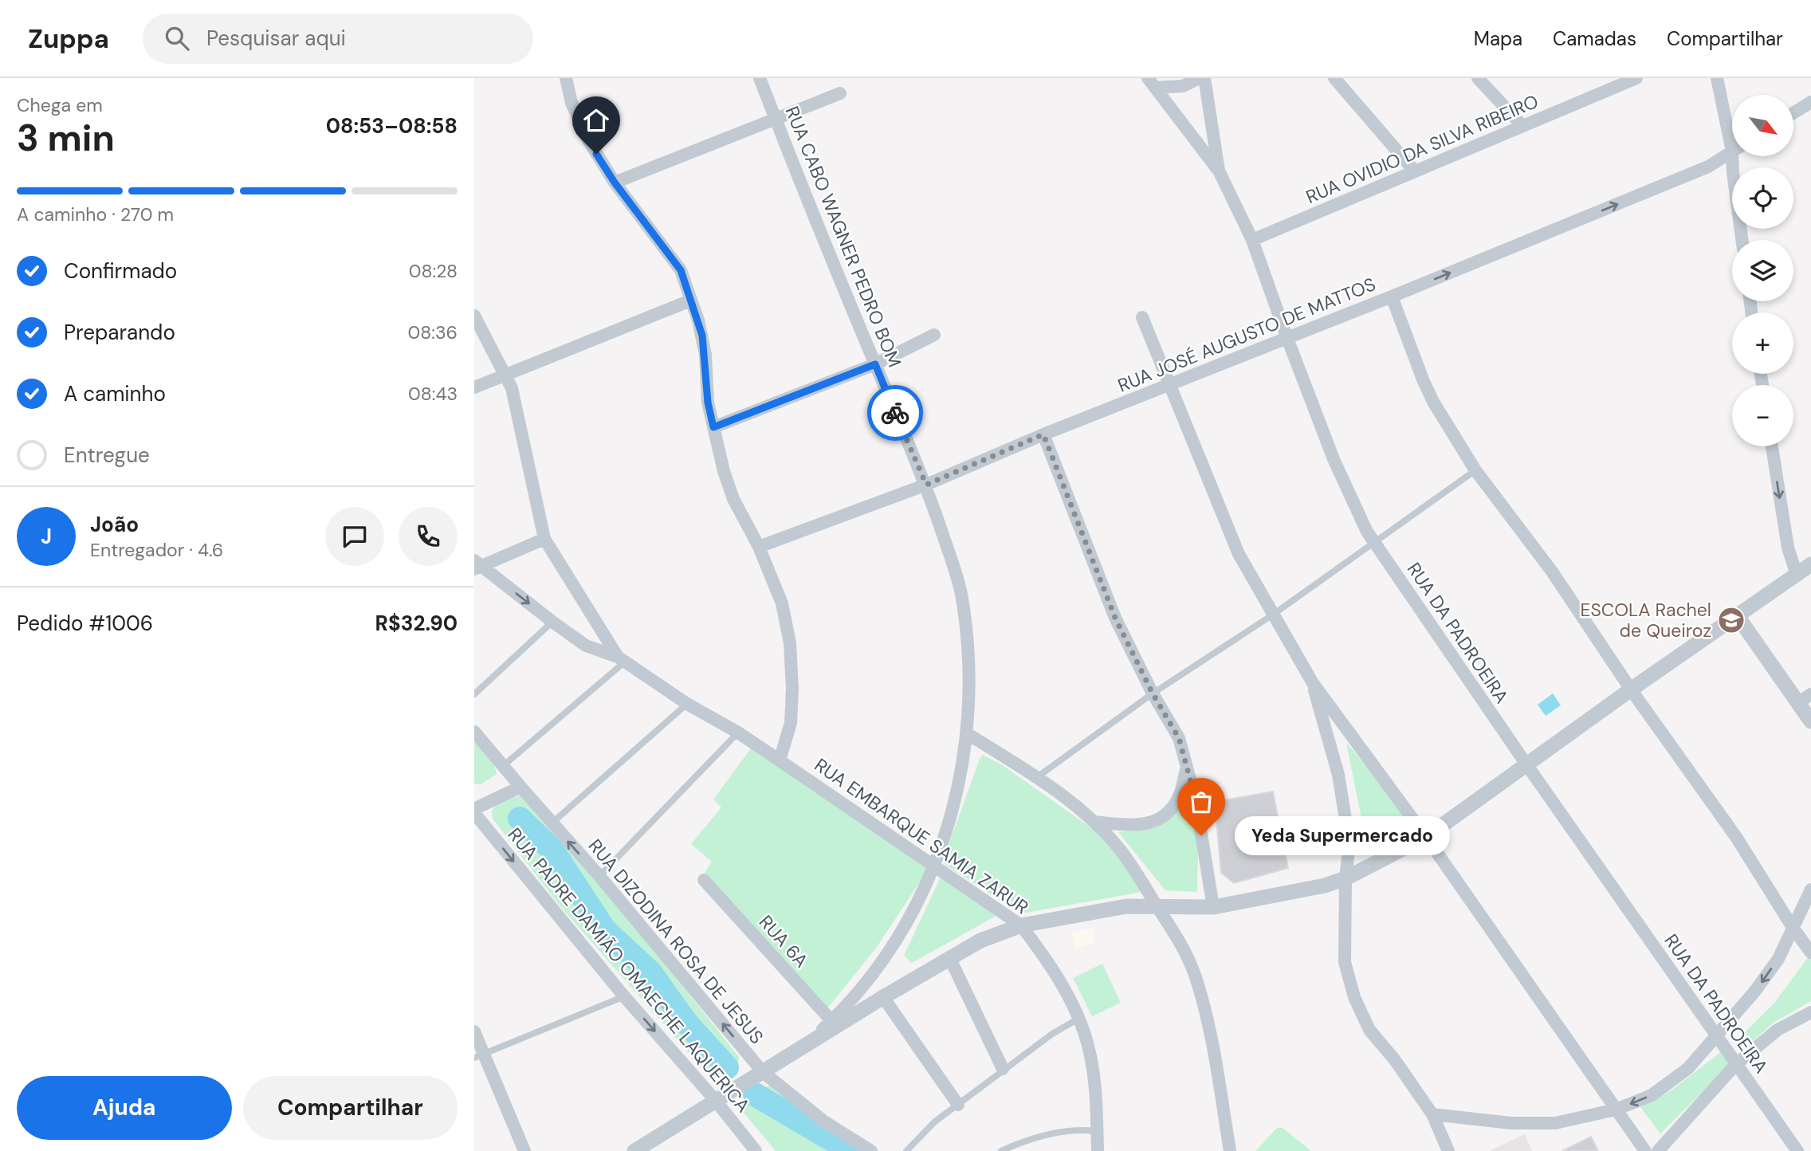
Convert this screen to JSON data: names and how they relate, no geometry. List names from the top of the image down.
{
  "streets": {
    "street": [
      "RUA OVIDIO DA SILVA RIBEIRO",
      "RUA CABO WAGNER PEDRO BOM",
      "RUA JOSÉ AUGUSTO DE MATTOS",
      "RUA DA PADROEIRA",
      "RUA EMBARQUE SAMIA ZARUR",
      "RUA DIZODINA ROSA DE JESUS",
      "RUA 6A",
      "RUA PADRE DAMIÃO OMAECHE LAQUERICA"
    ]
  },
  "crossings": [
    ["RUA OVIDIO DA SILVA RIBEIRO", "RUA DA PADROEIRA"],
    ["RUA CABO WAGNER PEDRO BOM", "RUA JOSÉ AUGUSTO DE MATTOS"],
    ["RUA CABO WAGNER PEDRO BOM", "RUA EMBARQUE SAMIA ZARUR"],
    ["RUA CABO WAGNER PEDRO BOM", "RUA 6A"],
    ["RUA JOSÉ AUGUSTO DE MATTOS", "RUA DA PADROEIRA"]
  ],
  "one_way": ["RUA JOSÉ AUGUSTO DE MATTOS", "RUA DIZODINA ROSA DE JESUS", "RUA PADRE DAMIÃO OMAECHE LAQUERICA"],
  "places": {
    "school or university": ["ESCOLA Rachel de Queiroz"],
    "other": ["Yeda Supermercado"]
  },
  "north": "bottom right",
  "page": {
    "header": "Zuppa",
    "search": "Pesquisar aqui",
    "nav": ["Mapa", "Camadas", "Compartilhar"],
    "heading": ["3 min", "Chega em", "08:53–08:58"],
    "panel": [
      "João",
      "Entregador · 4.6",
      "Pedido #1006",
      "R$32.90"
    ],
    "map_buttons": ["+", "−"],
    "bar": "A caminho · 270 m",
    "list": [
      ["Confirmado", "08:28"],
      ["Preparando", "08:36"],
      ["A caminho", "08:43"],
      "Entregue"
    ],
    "round": "J",
    "bubble": "Yeda Supermercado",
    "buttons": ["Ajuda", "Compartilhar"]
  }
}
